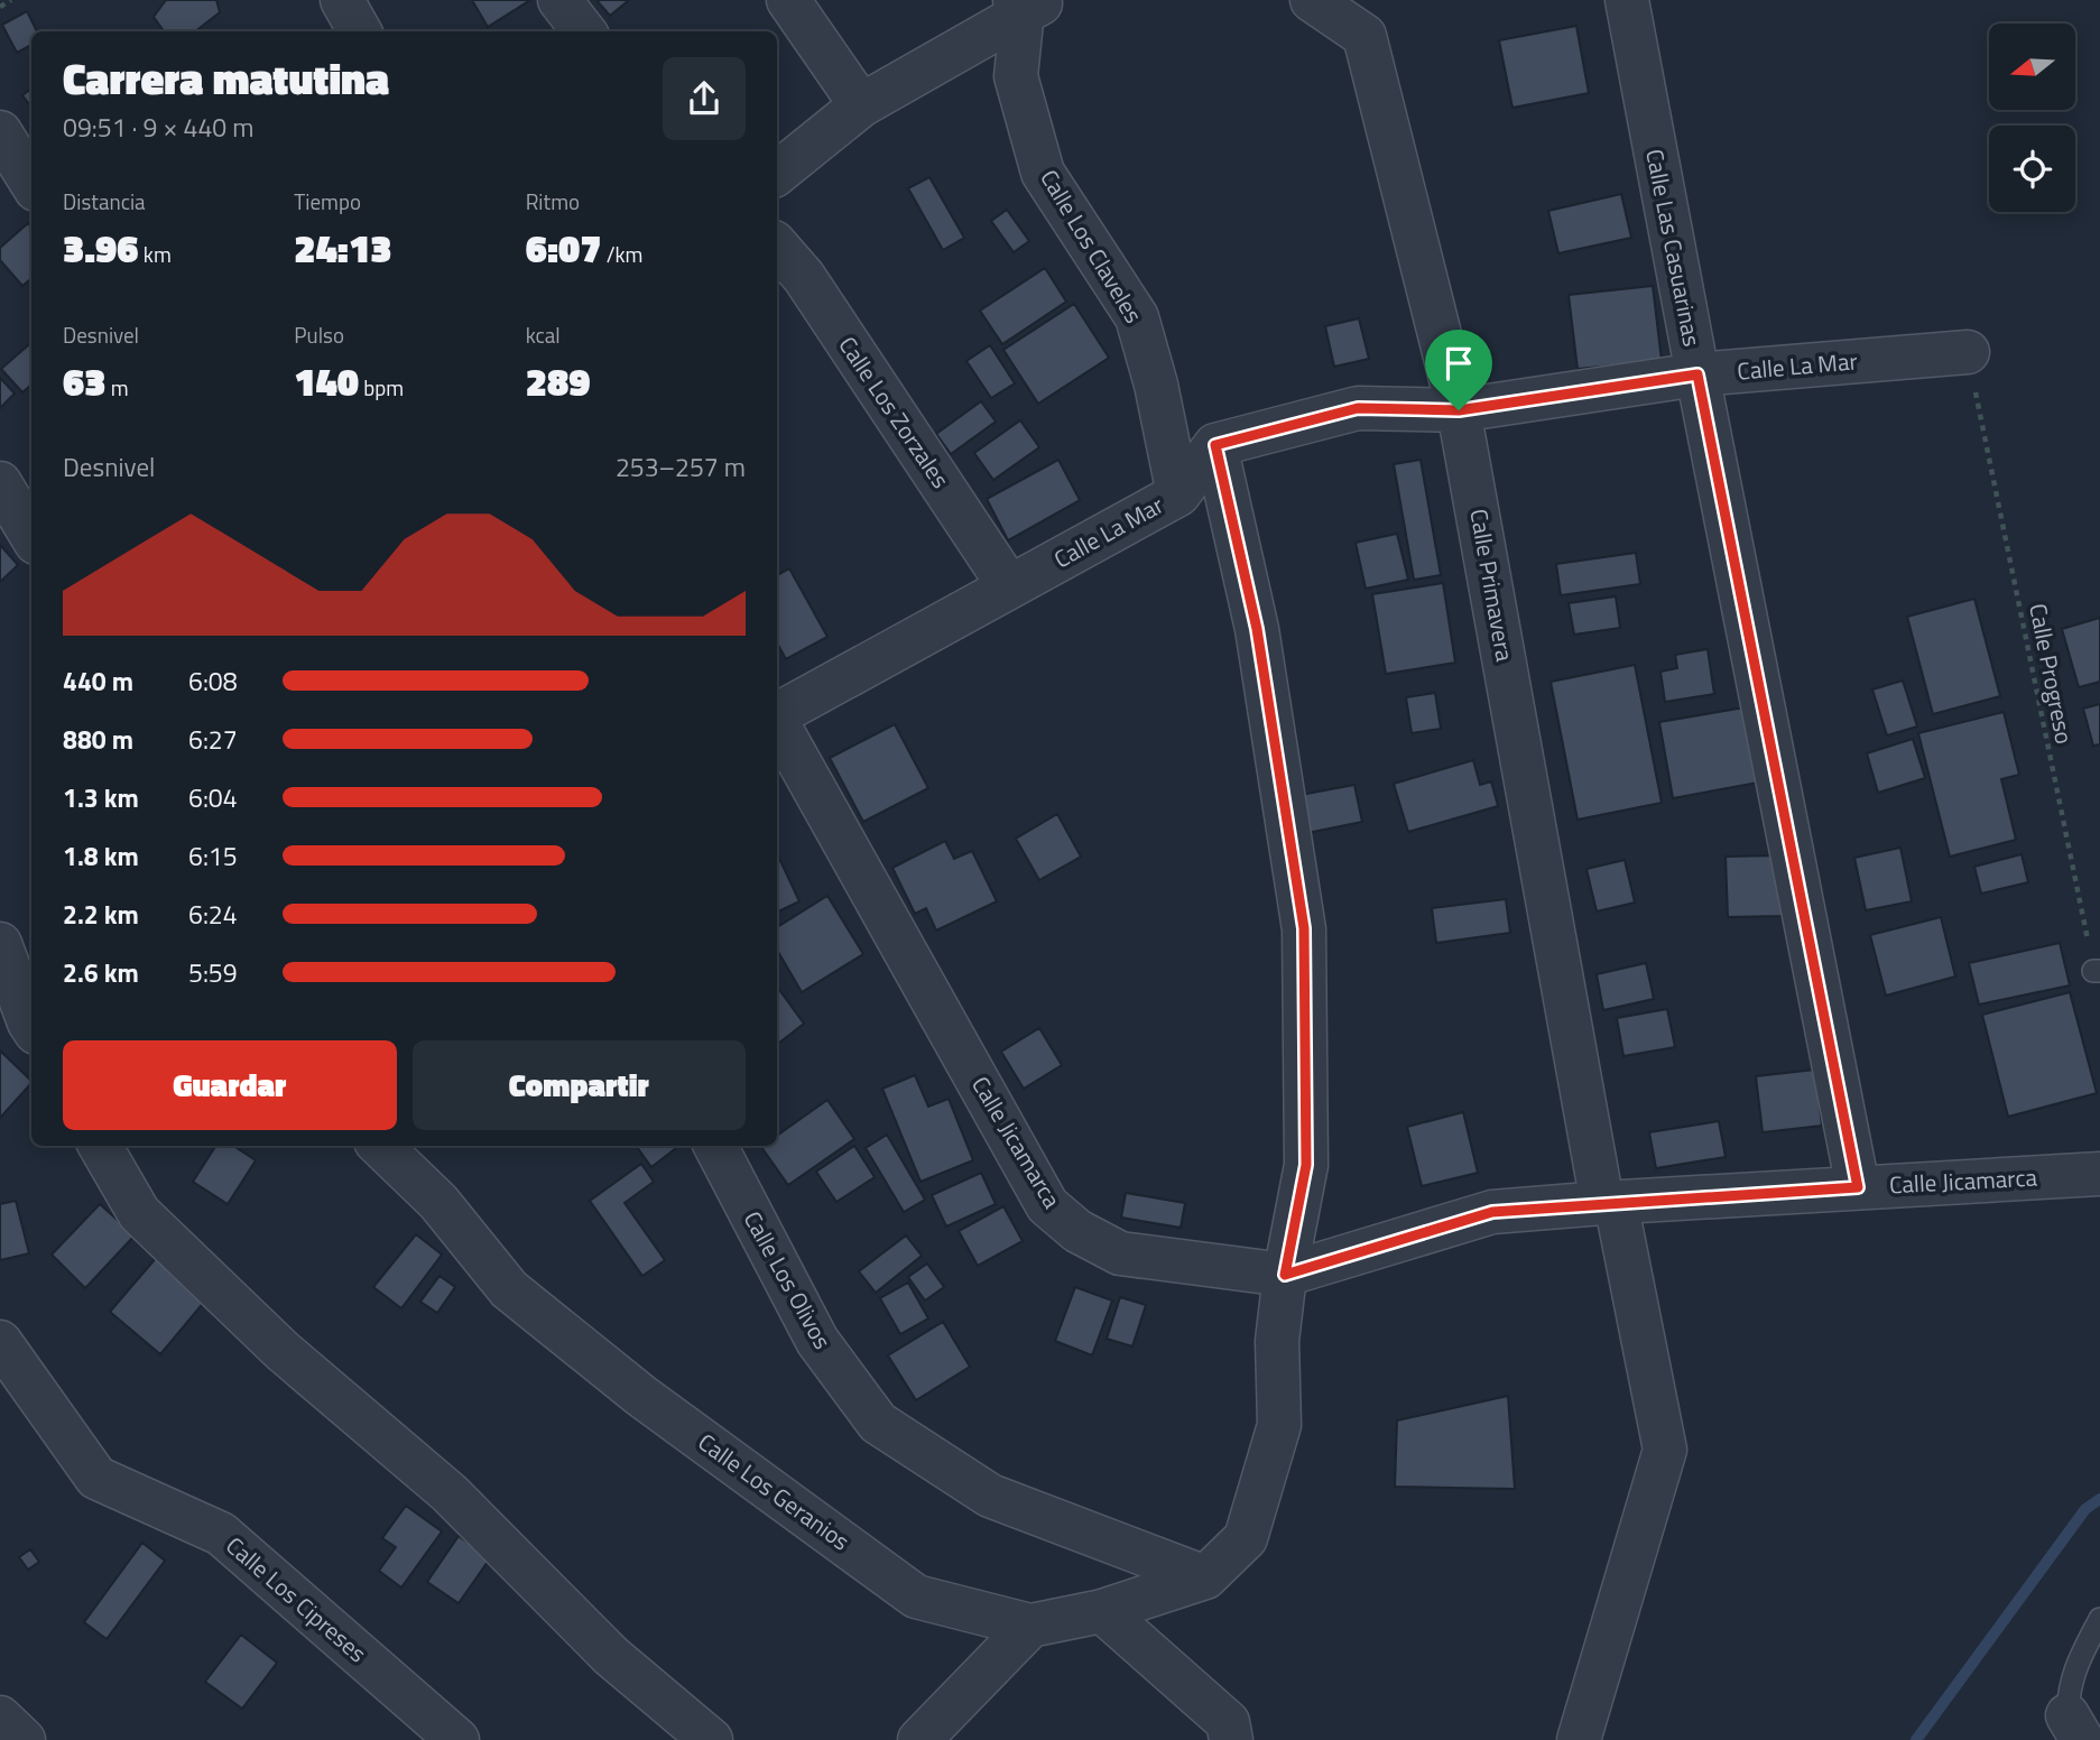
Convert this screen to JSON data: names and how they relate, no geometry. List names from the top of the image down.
{
  "streets": {
    "street": [
      "Calle Los Claveles",
      "Calle Las Casuarinas",
      "Calle La Mar",
      "Calle Los Zorzales",
      "Calle Primavera",
      "Calle Jicamarca",
      "Calle Los Olivos",
      "Calle Los Geranios",
      "Calle Los Cipreses"
    ],
    "path": ["Calle Progreso"]
  },
  "crossings": [
    ["Calle Los Claveles", "Calle La Mar"],
    ["Calle Las Casuarinas", "Calle La Mar"],
    ["Calle Las Casuarinas", "Calle Jicamarca"],
    ["Calle La Mar", "Calle Los Zorzales"],
    ["Calle La Mar", "Calle Primavera"],
    ["Calle La Mar", "Calle Progreso"],
    ["Calle Primavera", "Calle Jicamarca"],
    ["Calle Jicamarca", "Calle Los Geranios"],
    ["Calle Los Olivos", "Calle Los Geranios"]
  ],
  "north": "left",
  "page": {
    "heading": ["Carrera matutina", "09:51 · 9 × 440 m"],
    "stats": [
      ["Distancia", "3.96 km"],
      ["Tiempo", "24:13"],
      ["Ritmo", "6:07 /km"],
      ["Desnivel", "63 m"],
      ["Pulso", "140 bpm"],
      ["kcal", "289"]
    ],
    "chart": ["Desnivel", "253–257 m"],
    "list": [
      {
        "name": "440 m",
        "note": "6:08"
      },
      {
        "name": "880 m",
        "note": "6:27"
      },
      {
        "name": "1.3 km",
        "note": "6:04"
      },
      {
        "name": "1.8 km",
        "note": "6:15"
      },
      {
        "name": "2.2 km",
        "note": "6:24"
      },
      {
        "name": "2.6 km",
        "note": "5:59"
      }
    ],
    "buttons": ["Guardar", "Compartir"]
  }
}
